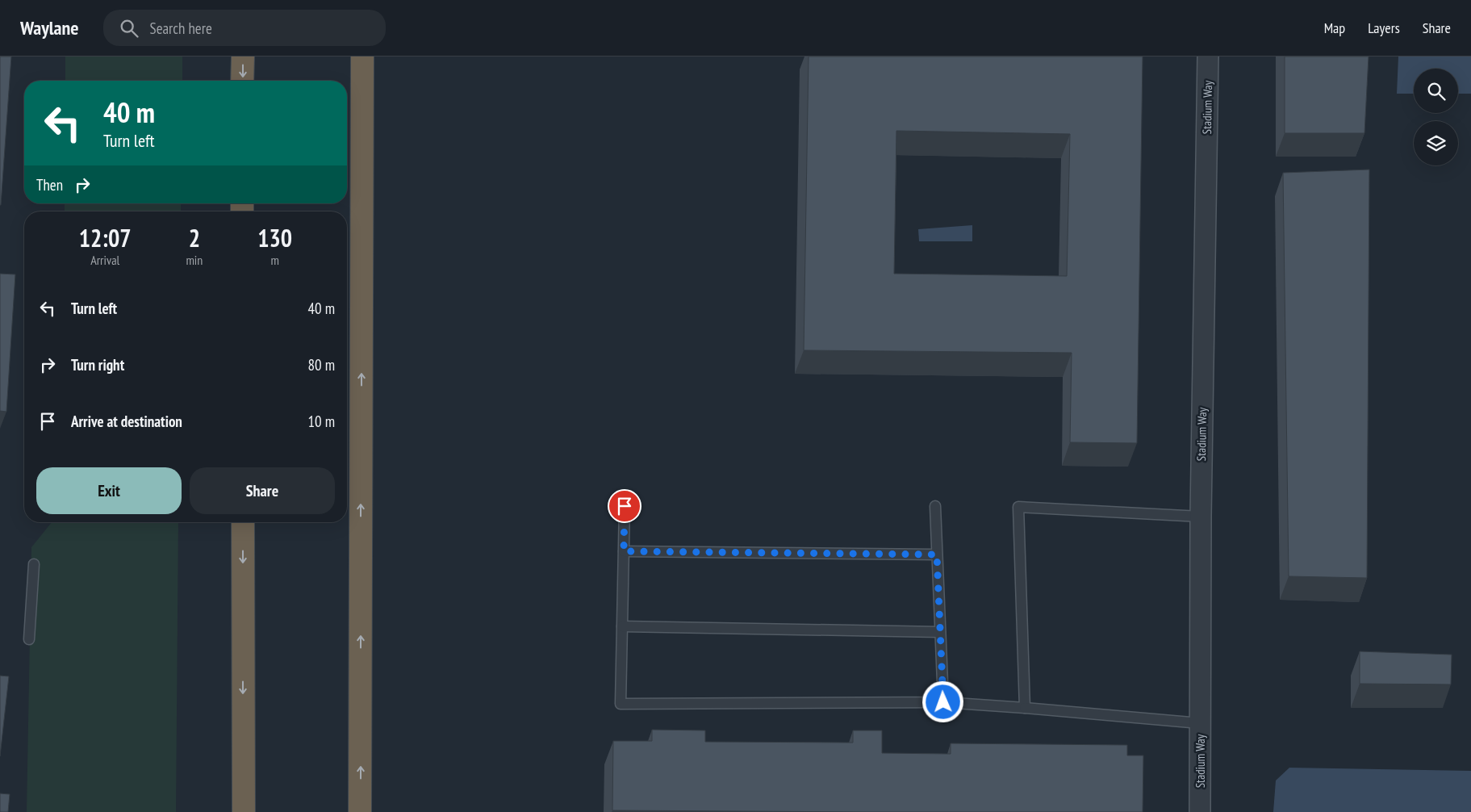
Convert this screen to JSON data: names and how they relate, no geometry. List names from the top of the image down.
{
  "streets": {
    "street": ["Stadium Way"]
  },
  "page": {
    "header": "Waylane",
    "search": "Search here",
    "nav": ["Map", "Layers", "Share"],
    "turn": ["40 m", "Turn left"],
    "then": "Then",
    "eta": [
      "12:07",
      "Arrival",
      "2",
      "min",
      "130",
      "m"
    ],
    "list": [
      {
        "name": "Turn left",
        "value": "40 m"
      },
      {
        "name": "Turn right",
        "value": "80 m"
      },
      {
        "name": "Arrive at destination",
        "value": "10 m"
      }
    ],
    "buttons": ["Exit", "Share"]
  }
}
